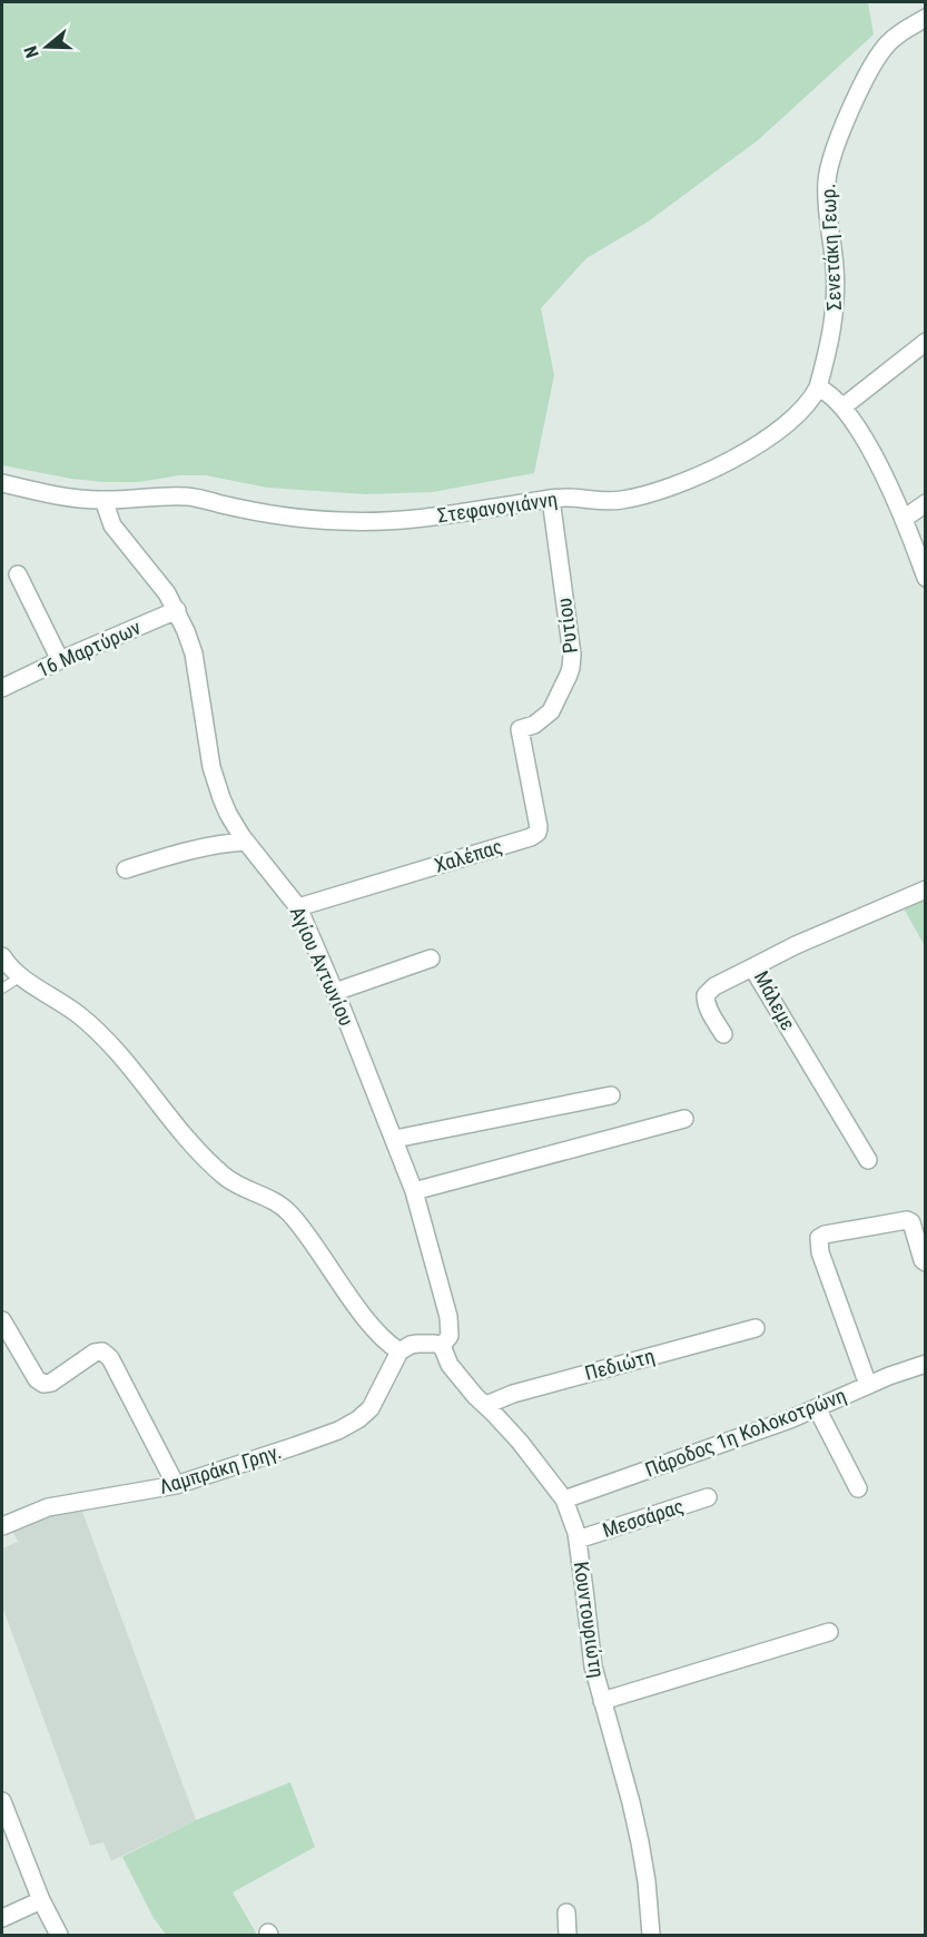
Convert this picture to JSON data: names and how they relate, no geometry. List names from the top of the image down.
{
  "streets": {
    "street": [
      "Σενετάκη Γεωρ.",
      "Στεφανογιάννη",
      "Ρυτίου",
      "16 Μαρτύρων",
      "Χαλέπας",
      "Αγίου Αντωνίου",
      "Μάλεμε",
      "Πεδιώτη",
      "Πάροδος 1η Κολοκοτρώνη",
      "Λαμπράκη Γρηγ.",
      "Μεσσάρας",
      "Κουντουριώτη"
    ]
  },
  "crossings": [
    ["Σενετάκη Γεωρ.", "Στεφανογιάννη"],
    ["Στεφανογιάννη", "Ρυτίου"],
    ["Στεφανογιάννη", "Αγίου Αντωνίου"],
    ["Ρυτίου", "Χαλέπας"],
    ["16 Μαρτύρων", "Αγίου Αντωνίου"],
    ["Χαλέπας", "Αγίου Αντωνίου"],
    ["Αγίου Αντωνίου", "Κουντουριώτη"],
    ["Πεδιώτη", "Κουντουριώτη"],
    ["Πάροδος 1η Κολοκοτρώνη", "Κουντουριώτη"],
    ["Μεσσάρας", "Κουντουριώτη"]
  ],
  "north": "left"
}
